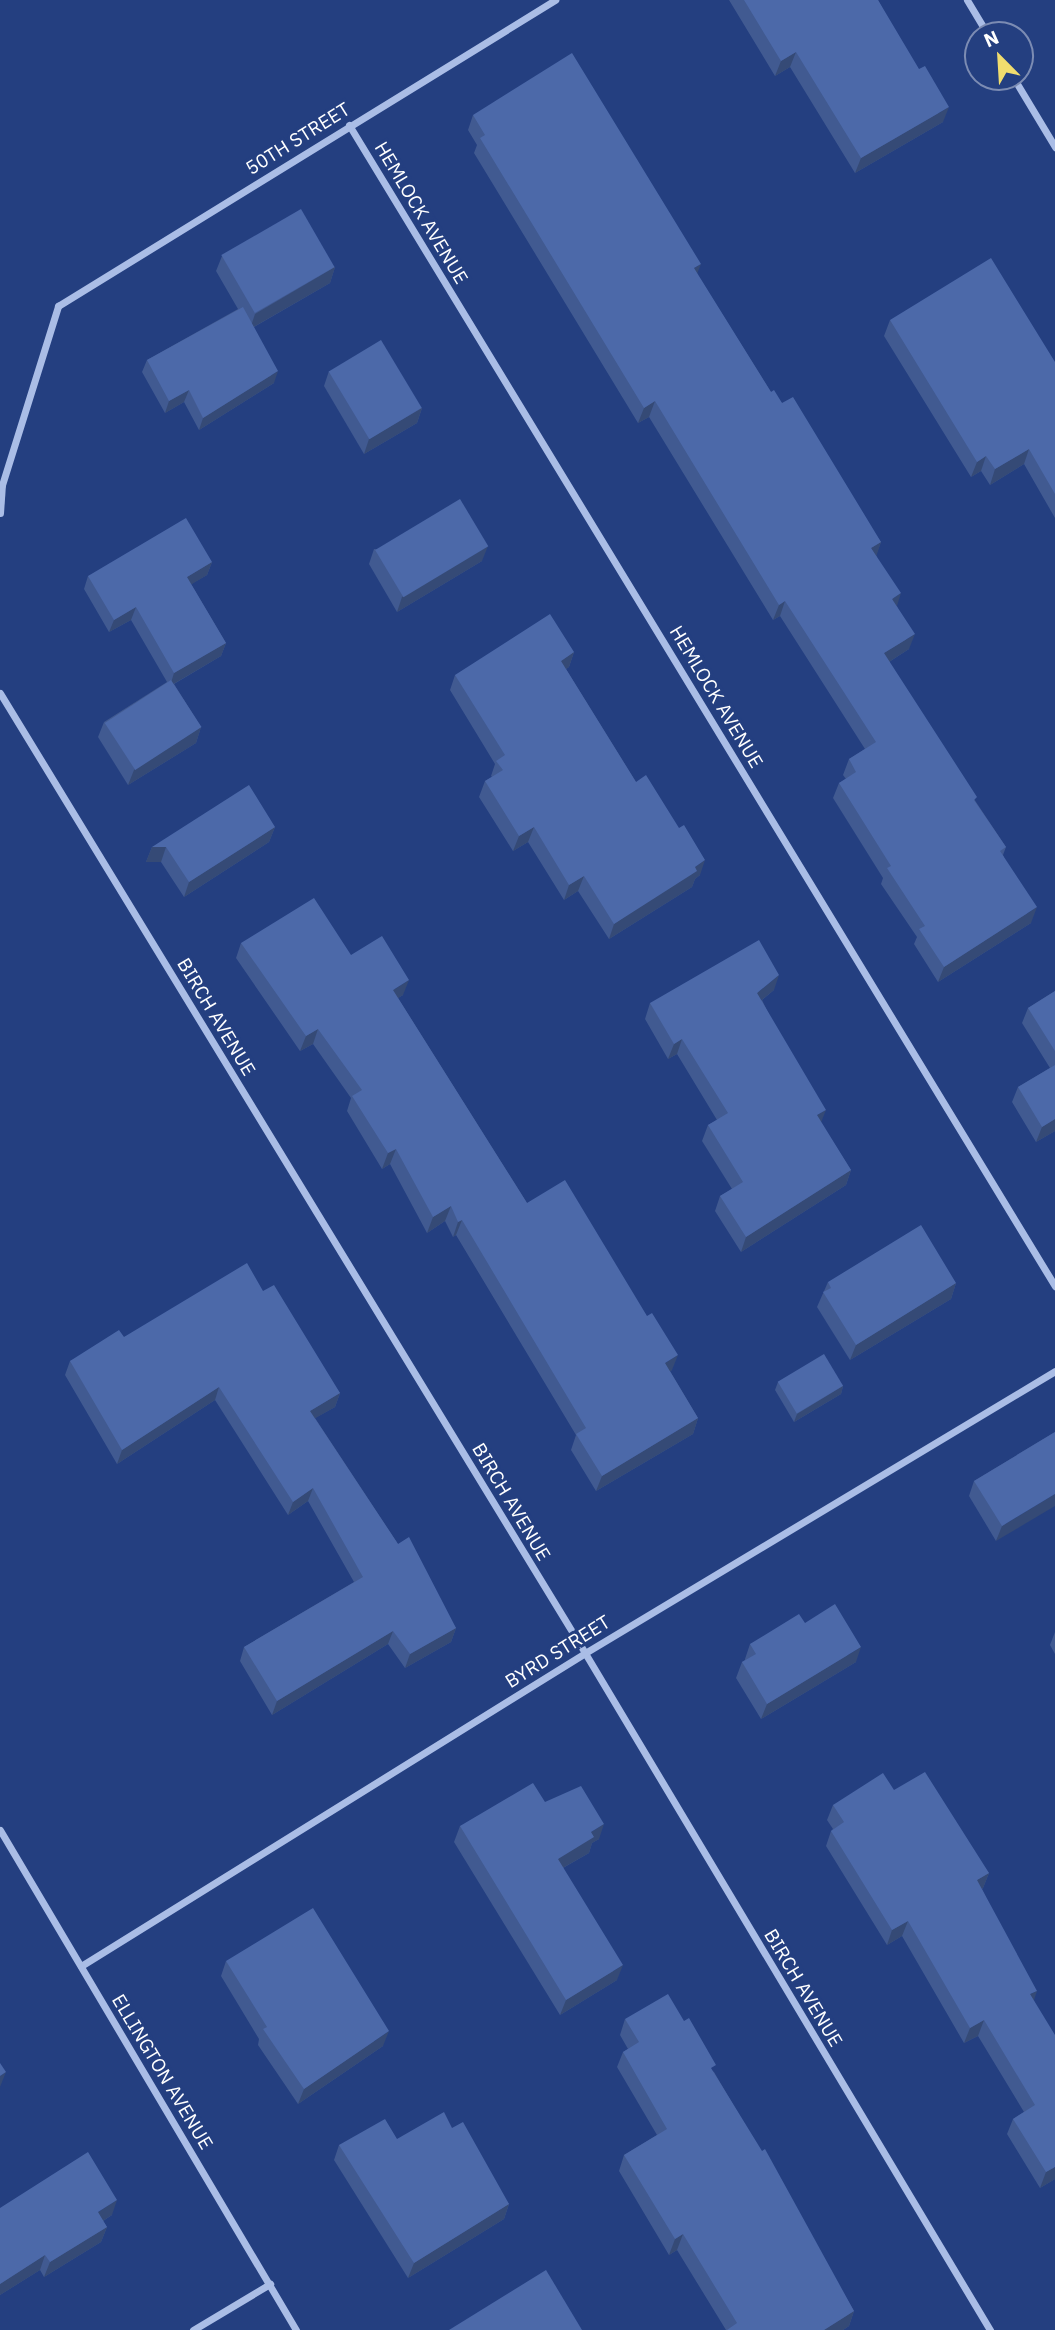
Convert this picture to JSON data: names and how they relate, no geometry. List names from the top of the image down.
{
  "streets": {
    "street": [
      "50TH STREET",
      "HEMLOCK AVENUE",
      "BIRCH AVENUE",
      "BYRD STREET",
      "ELLINGTON AVENUE"
    ]
  },
  "crossings": [
    ["50TH STREET", "HEMLOCK AVENUE"],
    ["BIRCH AVENUE", "BYRD STREET"],
    ["BYRD STREET", "ELLINGTON AVENUE"]
  ],
  "north": "top left"
}
